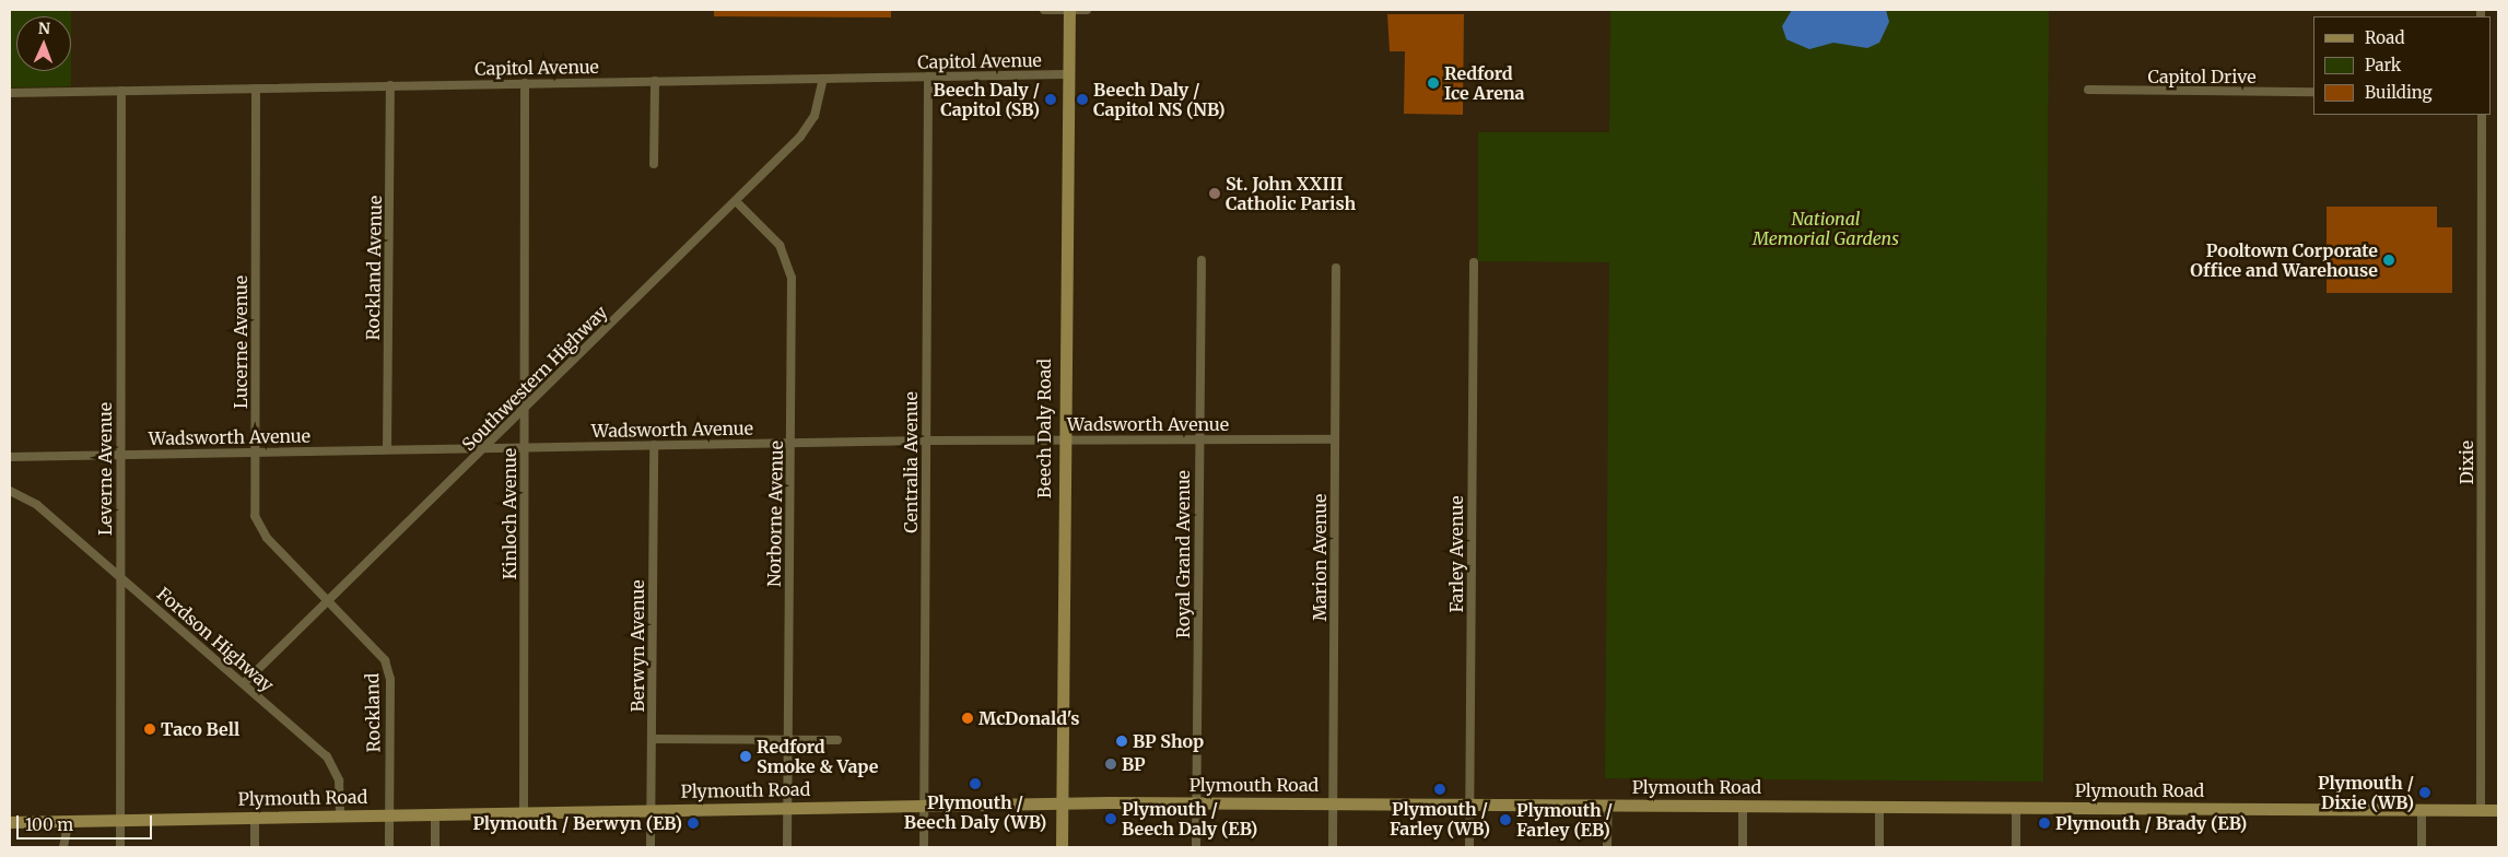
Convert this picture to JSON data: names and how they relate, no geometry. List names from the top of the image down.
{
  "streets": {
    "main road": ["Beech Daly Road", "Plymouth Road"],
    "street": [
      "Capitol Avenue",
      "Capitol Drive",
      "Rockland Avenue",
      "Lucerne Avenue",
      "Southwestern Highway",
      "Wadsworth Avenue",
      "Centralia Avenue",
      "Dixie",
      "Leverne Avenue",
      "Kinloch Avenue",
      "Norborne Avenue",
      "Royal Grand Avenue",
      "Farley Avenue",
      "Marion Avenue",
      "Fordson Highway",
      "Berwyn Avenue",
      "Rockland"
    ]
  },
  "crossings": [
    ["Capitol Avenue", "Rockland Avenue"],
    ["Capitol Avenue", "Lucerne Avenue"],
    ["Capitol Avenue", "Southwestern Highway"],
    ["Capitol Avenue", "Beech Daly Road"],
    ["Capitol Avenue", "Centralia Avenue"],
    ["Capitol Avenue", "Leverne Avenue"],
    ["Capitol Avenue", "Kinloch Avenue"],
    ["Rockland Avenue", "Wadsworth Avenue"],
    ["Lucerne Avenue", "Southwestern Highway"],
    ["Lucerne Avenue", "Wadsworth Avenue"],
    ["Lucerne Avenue", "Rockland"],
    ["Southwestern Highway", "Wadsworth Avenue"],
    ["Southwestern Highway", "Kinloch Avenue"],
    ["Southwestern Highway", "Norborne Avenue"],
    ["Southwestern Highway", "Fordson Highway"],
    ["Southwestern Highway", "Rockland"],
    ["Wadsworth Avenue", "Beech Daly Road"],
    ["Wadsworth Avenue", "Centralia Avenue"],
    ["Wadsworth Avenue", "Leverne Avenue"],
    ["Wadsworth Avenue", "Kinloch Avenue"],
    ["Wadsworth Avenue", "Norborne Avenue"],
    ["Wadsworth Avenue", "Royal Grand Avenue"],
    ["Wadsworth Avenue", "Marion Avenue"],
    ["Wadsworth Avenue", "Berwyn Avenue"],
    ["Beech Daly Road", "Plymouth Road"],
    ["Centralia Avenue", "Plymouth Road"],
    ["Dixie", "Plymouth Road"],
    ["Leverne Avenue", "Fordson Highway"],
    ["Leverne Avenue", "Plymouth Road"],
    ["Kinloch Avenue", "Plymouth Road"],
    ["Norborne Avenue", "Plymouth Road"],
    ["Royal Grand Avenue", "Plymouth Road"],
    ["Farley Avenue", "Plymouth Road"],
    ["Marion Avenue", "Plymouth Road"],
    ["Fordson Highway", "Plymouth Road"],
    ["Berwyn Avenue", "Plymouth Road"],
    ["Rockland", "Plymouth Road"]
  ],
  "parks": ["National Memorial Gardens"],
  "places": [
    "Redford Ice Arena",
    "Beech Daly / Capitol (SB)",
    "Beech Daly / Capitol NS (NB)",
    "St. John XXIII Catholic Parish",
    "Pooltown Corporate Office and Warehouse",
    "McDonald's",
    "Taco Bell",
    "BP Shop",
    "Redford Smoke & Vape",
    "BP",
    "Plymouth / Beech Daly (WB)",
    "Plymouth / Farley (WB)",
    "Plymouth / Dixie (WB)",
    "Plymouth / Beech Daly (EB)",
    "Plymouth / Farley (EB)",
    "Plymouth / Berwyn (EB)",
    "Plymouth / Brady (EB)"
  ],
  "legend": ["Road", "Park", "Building"],
  "scale_bar": "100 m",
  "north": "top"
}
